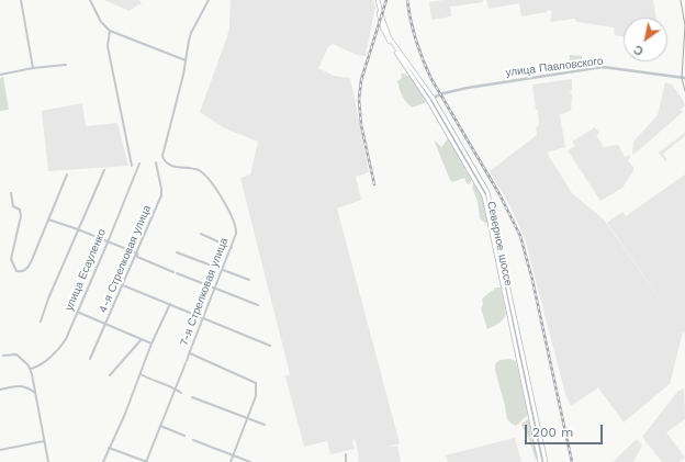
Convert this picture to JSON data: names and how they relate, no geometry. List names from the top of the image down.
{
  "streets": {
    "main road": ["Северное шоссе"],
    "street": [
      "улица Павловского",
      "4-я Стрелковая улица",
      "улица Есауленко",
      "7-я Стрелковая улица"
    ]
  },
  "crossings": [
    ["улица Павловского", "Северное шоссе"]
  ],
  "scale_bar": "200 m",
  "north": "bottom left"
}
